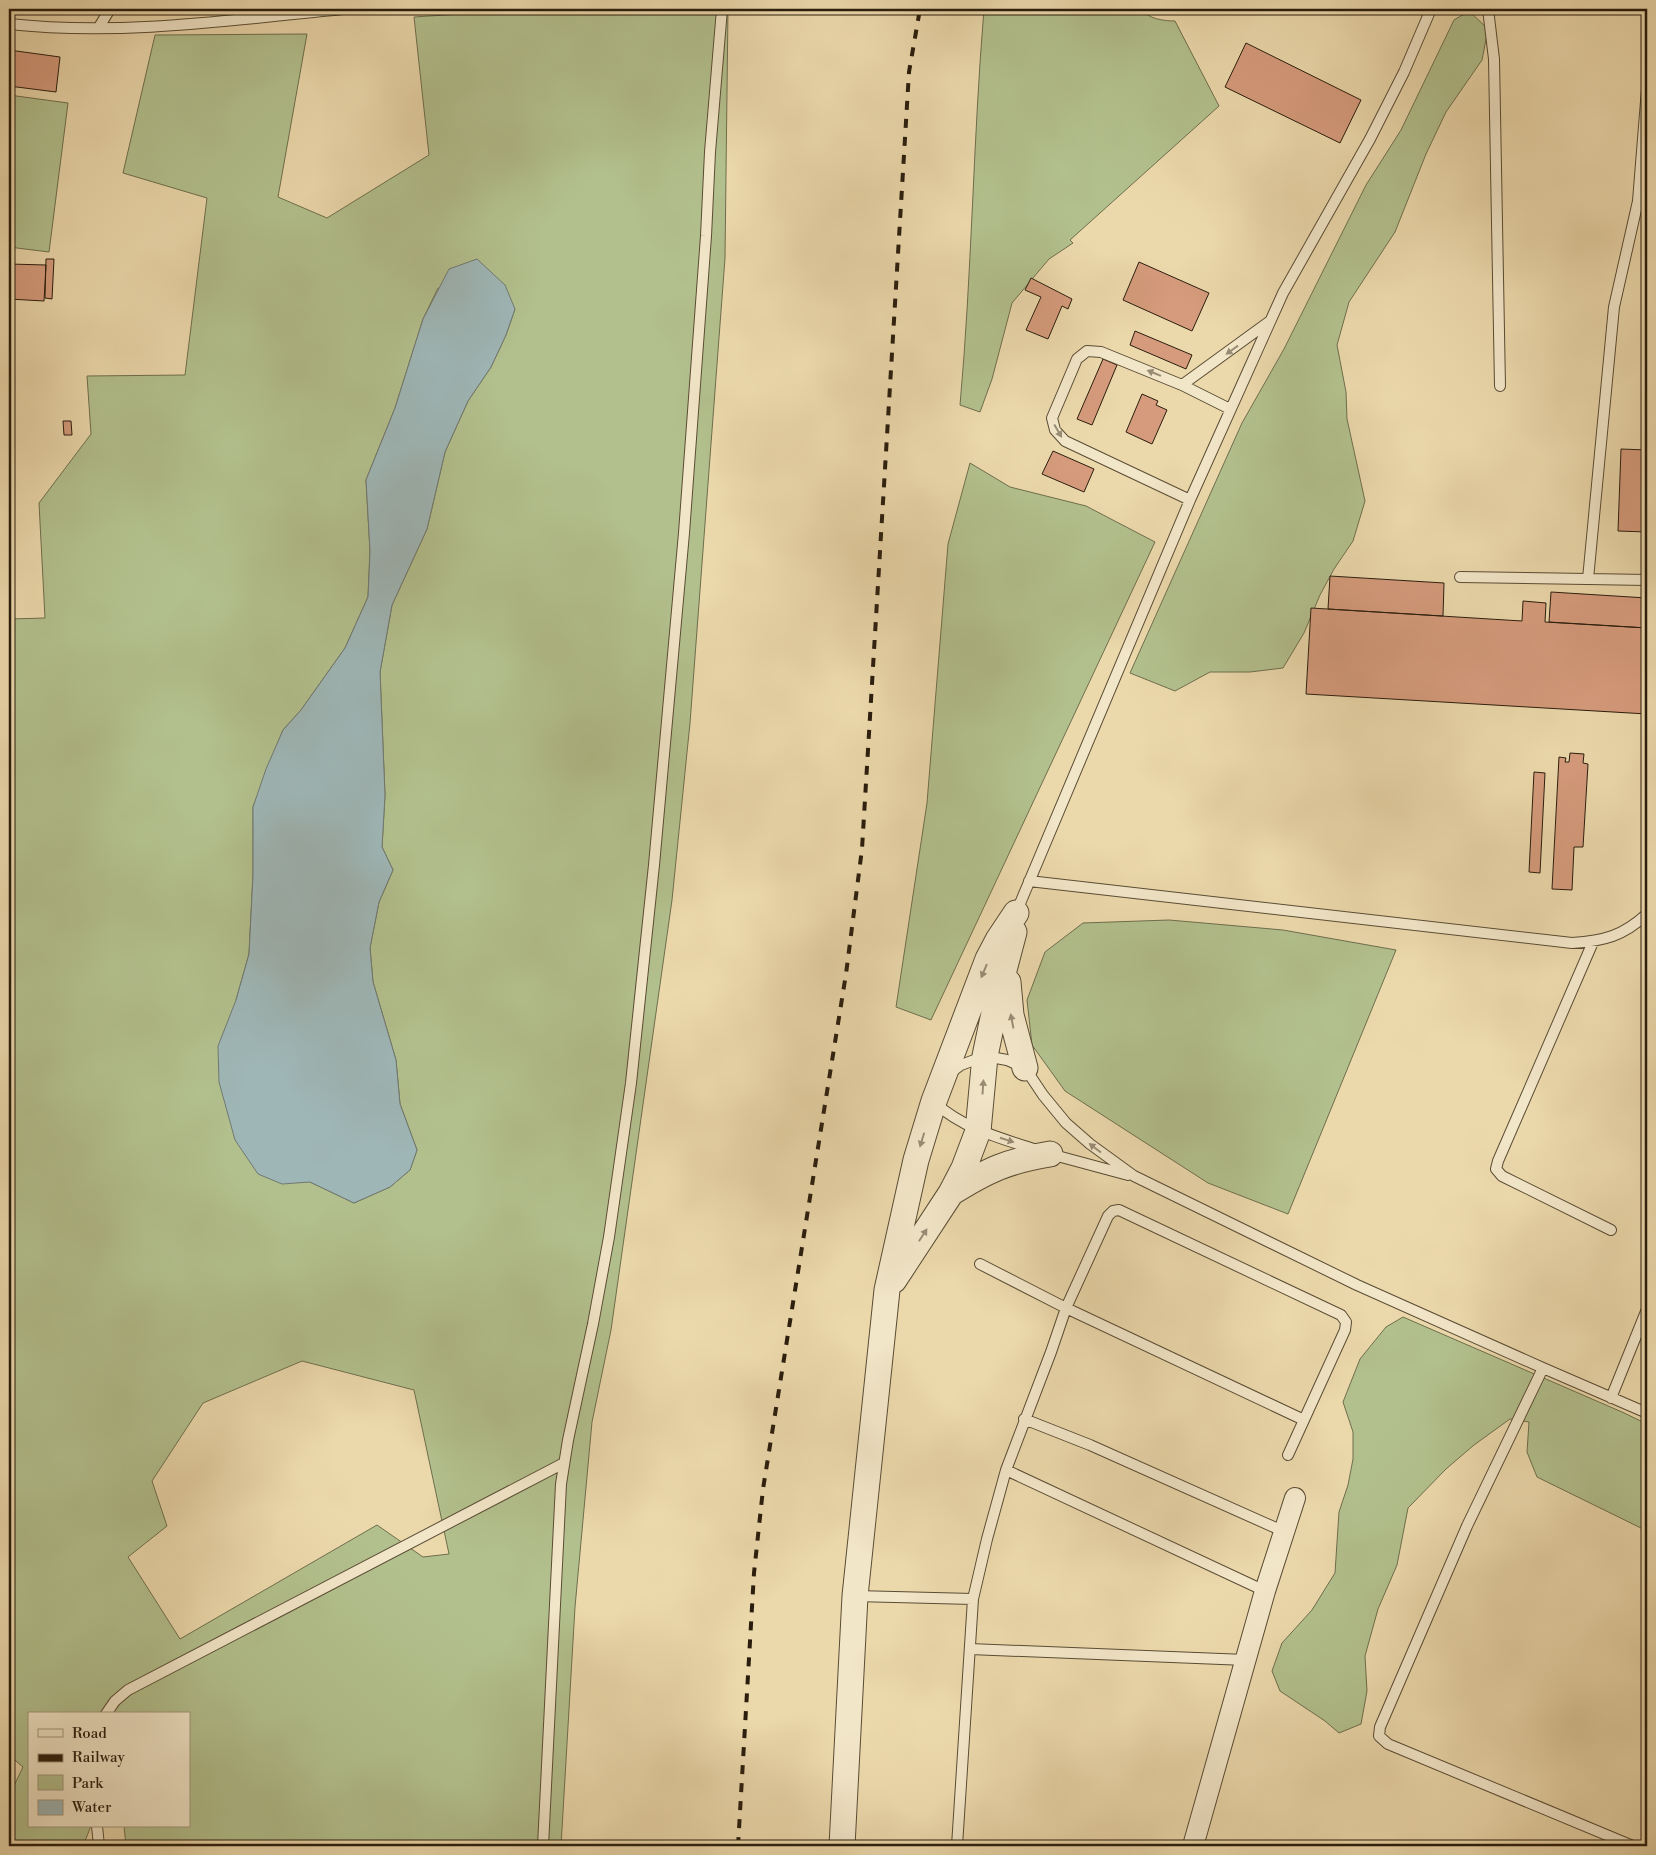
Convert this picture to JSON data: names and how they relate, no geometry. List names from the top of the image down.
{
  "legend": [
    "Road",
    "Railway",
    "Park",
    "Water"
  ]
}
